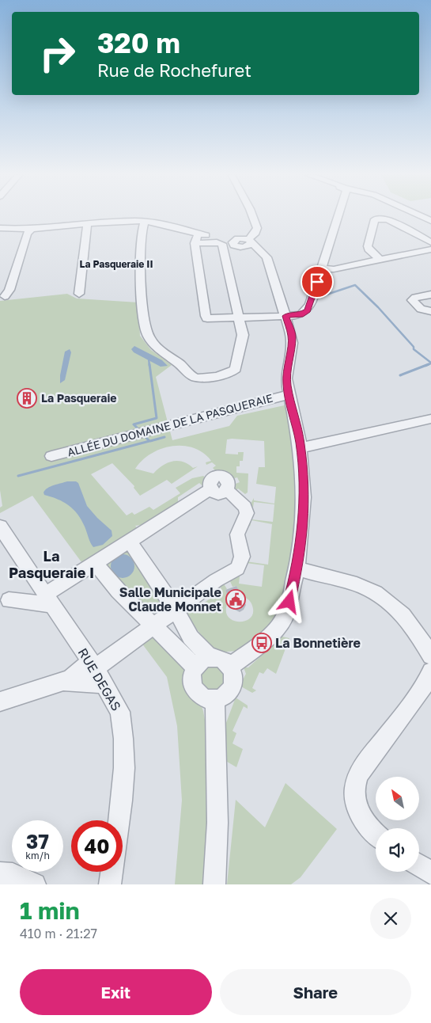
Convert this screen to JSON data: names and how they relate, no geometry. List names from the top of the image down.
{
  "streets": {
    "street": ["ALLÉE DU DOMAINE DE LA PASQUERAIE", "RUE DEGAS"]
  },
  "districts": ["La Pasqueraie II", "La Pasqueraie I"],
  "places": {
    "building": ["La Pasqueraie"],
    "public building": ["Salle Municipale Claude Monnet"],
    "bus stop": ["La Bonnetière"]
  },
  "north": "top left",
  "page": {
    "turn": ["320 m", "Rue de Rochefuret"],
    "speed": "37 km/h",
    "limit": "40",
    "heading": ["1 min", "410 m · 21:27"],
    "buttons": ["Exit", "Share"]
  }
}
